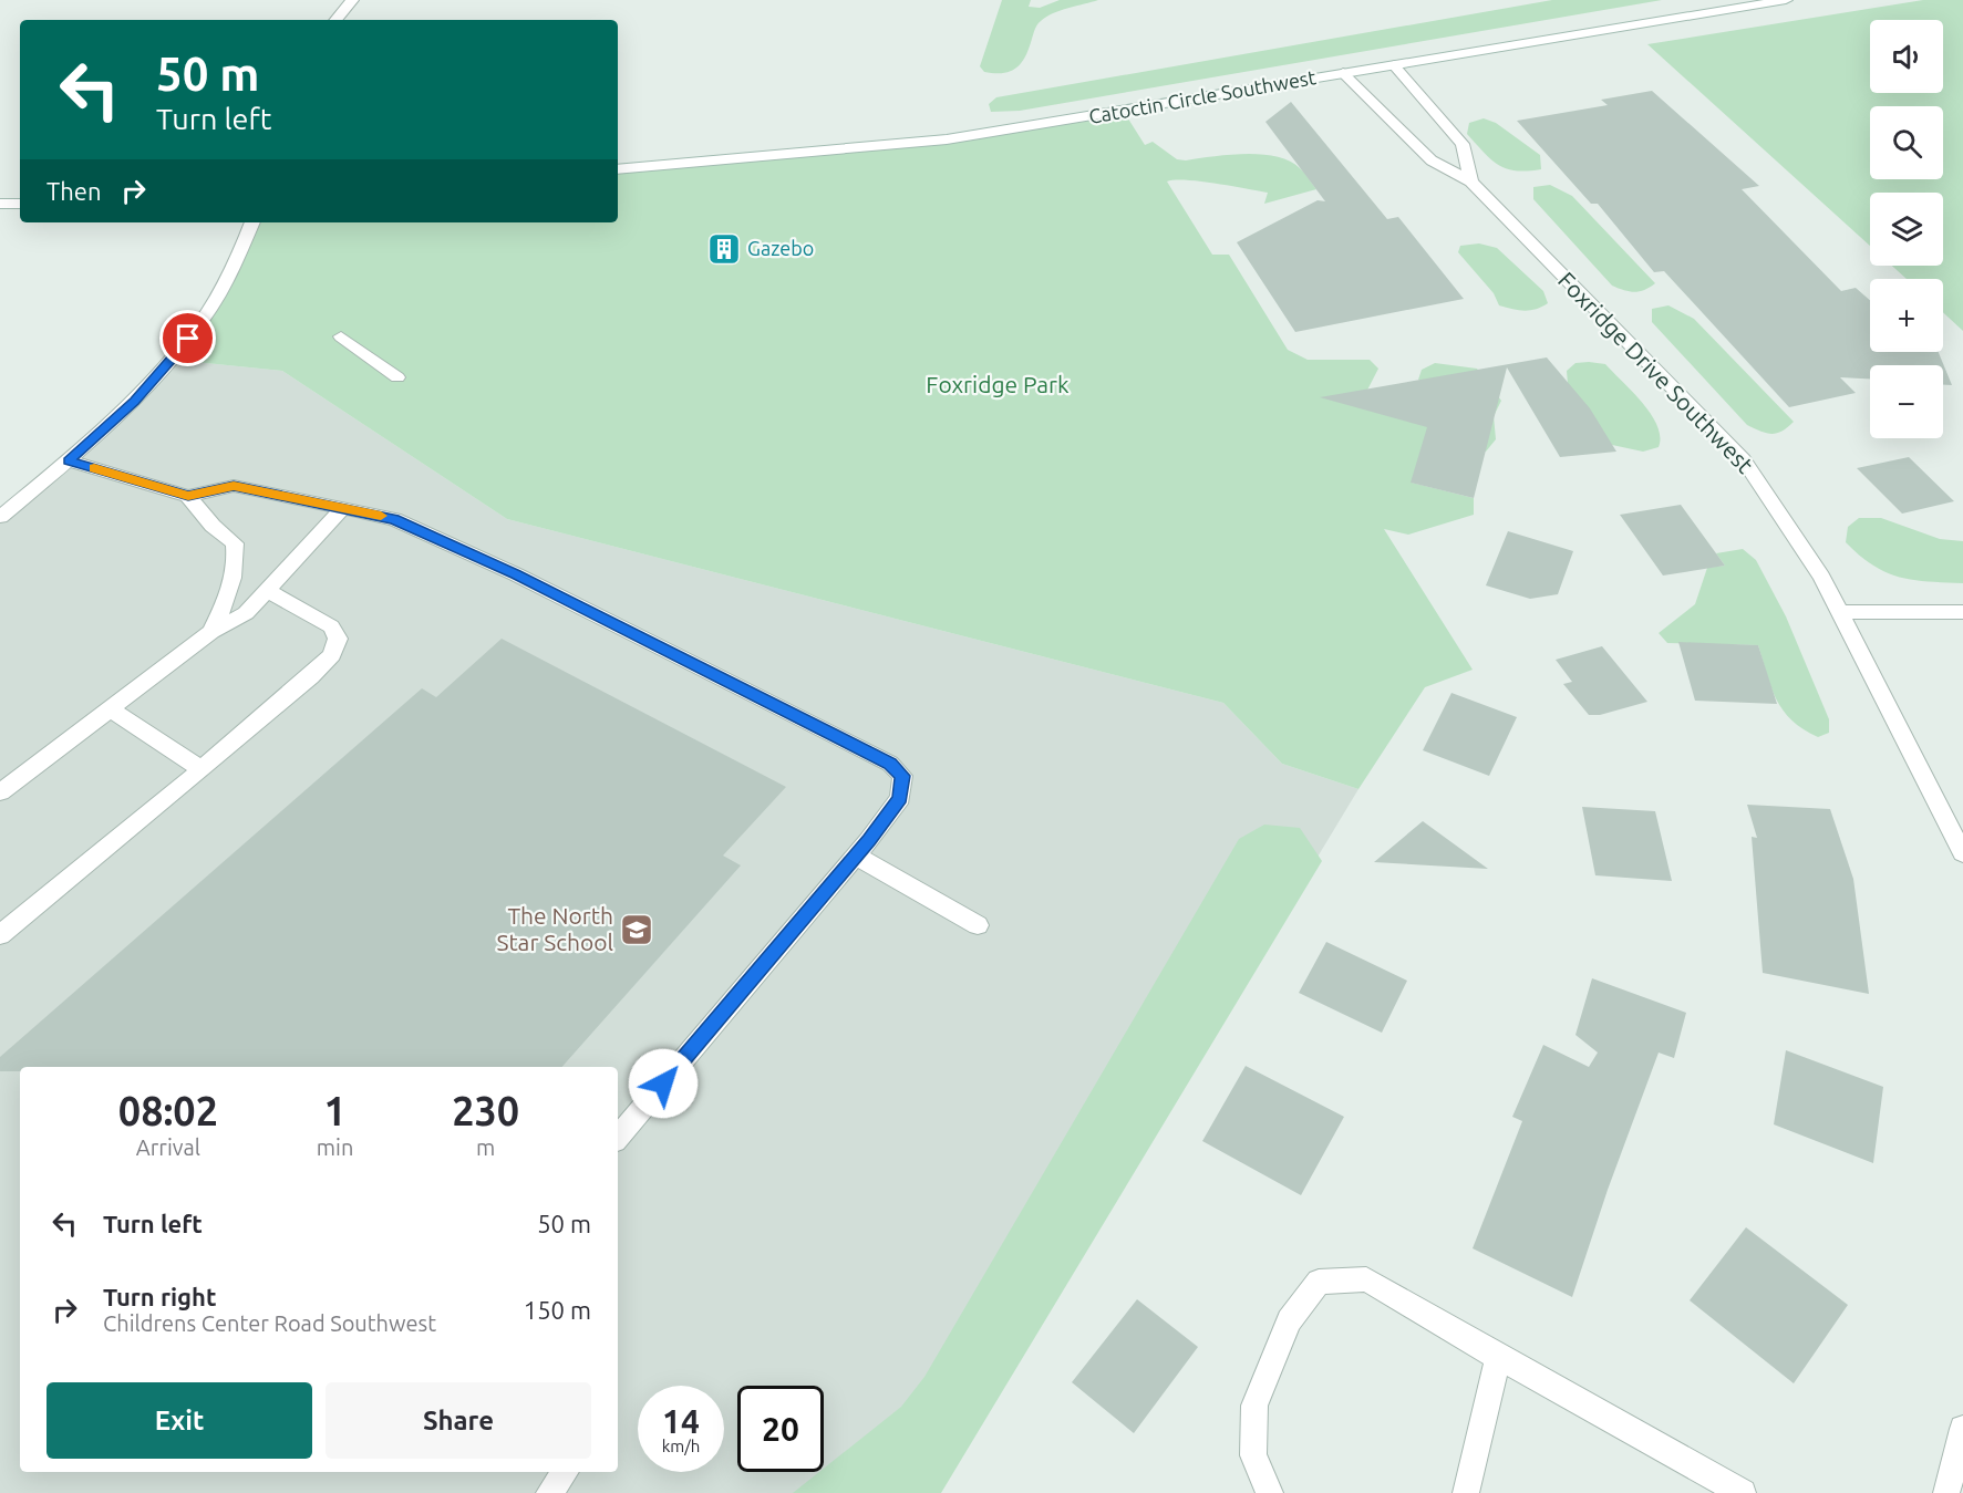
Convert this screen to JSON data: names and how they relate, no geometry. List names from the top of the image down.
{
  "streets": {
    "street": ["Catoctin Circle Southwest", "Foxridge Drive Southwest"]
  },
  "crossings": [
    ["Catoctin Circle Southwest", "Foxridge Drive Southwest"]
  ],
  "parks": ["Foxridge Park"],
  "places": {
    "building": ["Gazebo"],
    "school or university": ["The North Star School"]
  },
  "page": {
    "map_buttons": ["+", "−"],
    "turn": ["50 m", "Turn left"],
    "then": "Then",
    "eta": [
      "08:02",
      "Arrival",
      "1",
      "min",
      "230",
      "m"
    ],
    "list": [
      {
        "name": "Turn left",
        "value": "50 m"
      },
      {
        "name": "Turn right",
        "note": "Childrens Center Road Southwest",
        "value": "150 m"
      }
    ],
    "buttons": ["Exit", "Share"],
    "speed": "14 km/h",
    "limit": "20"
  }
}
